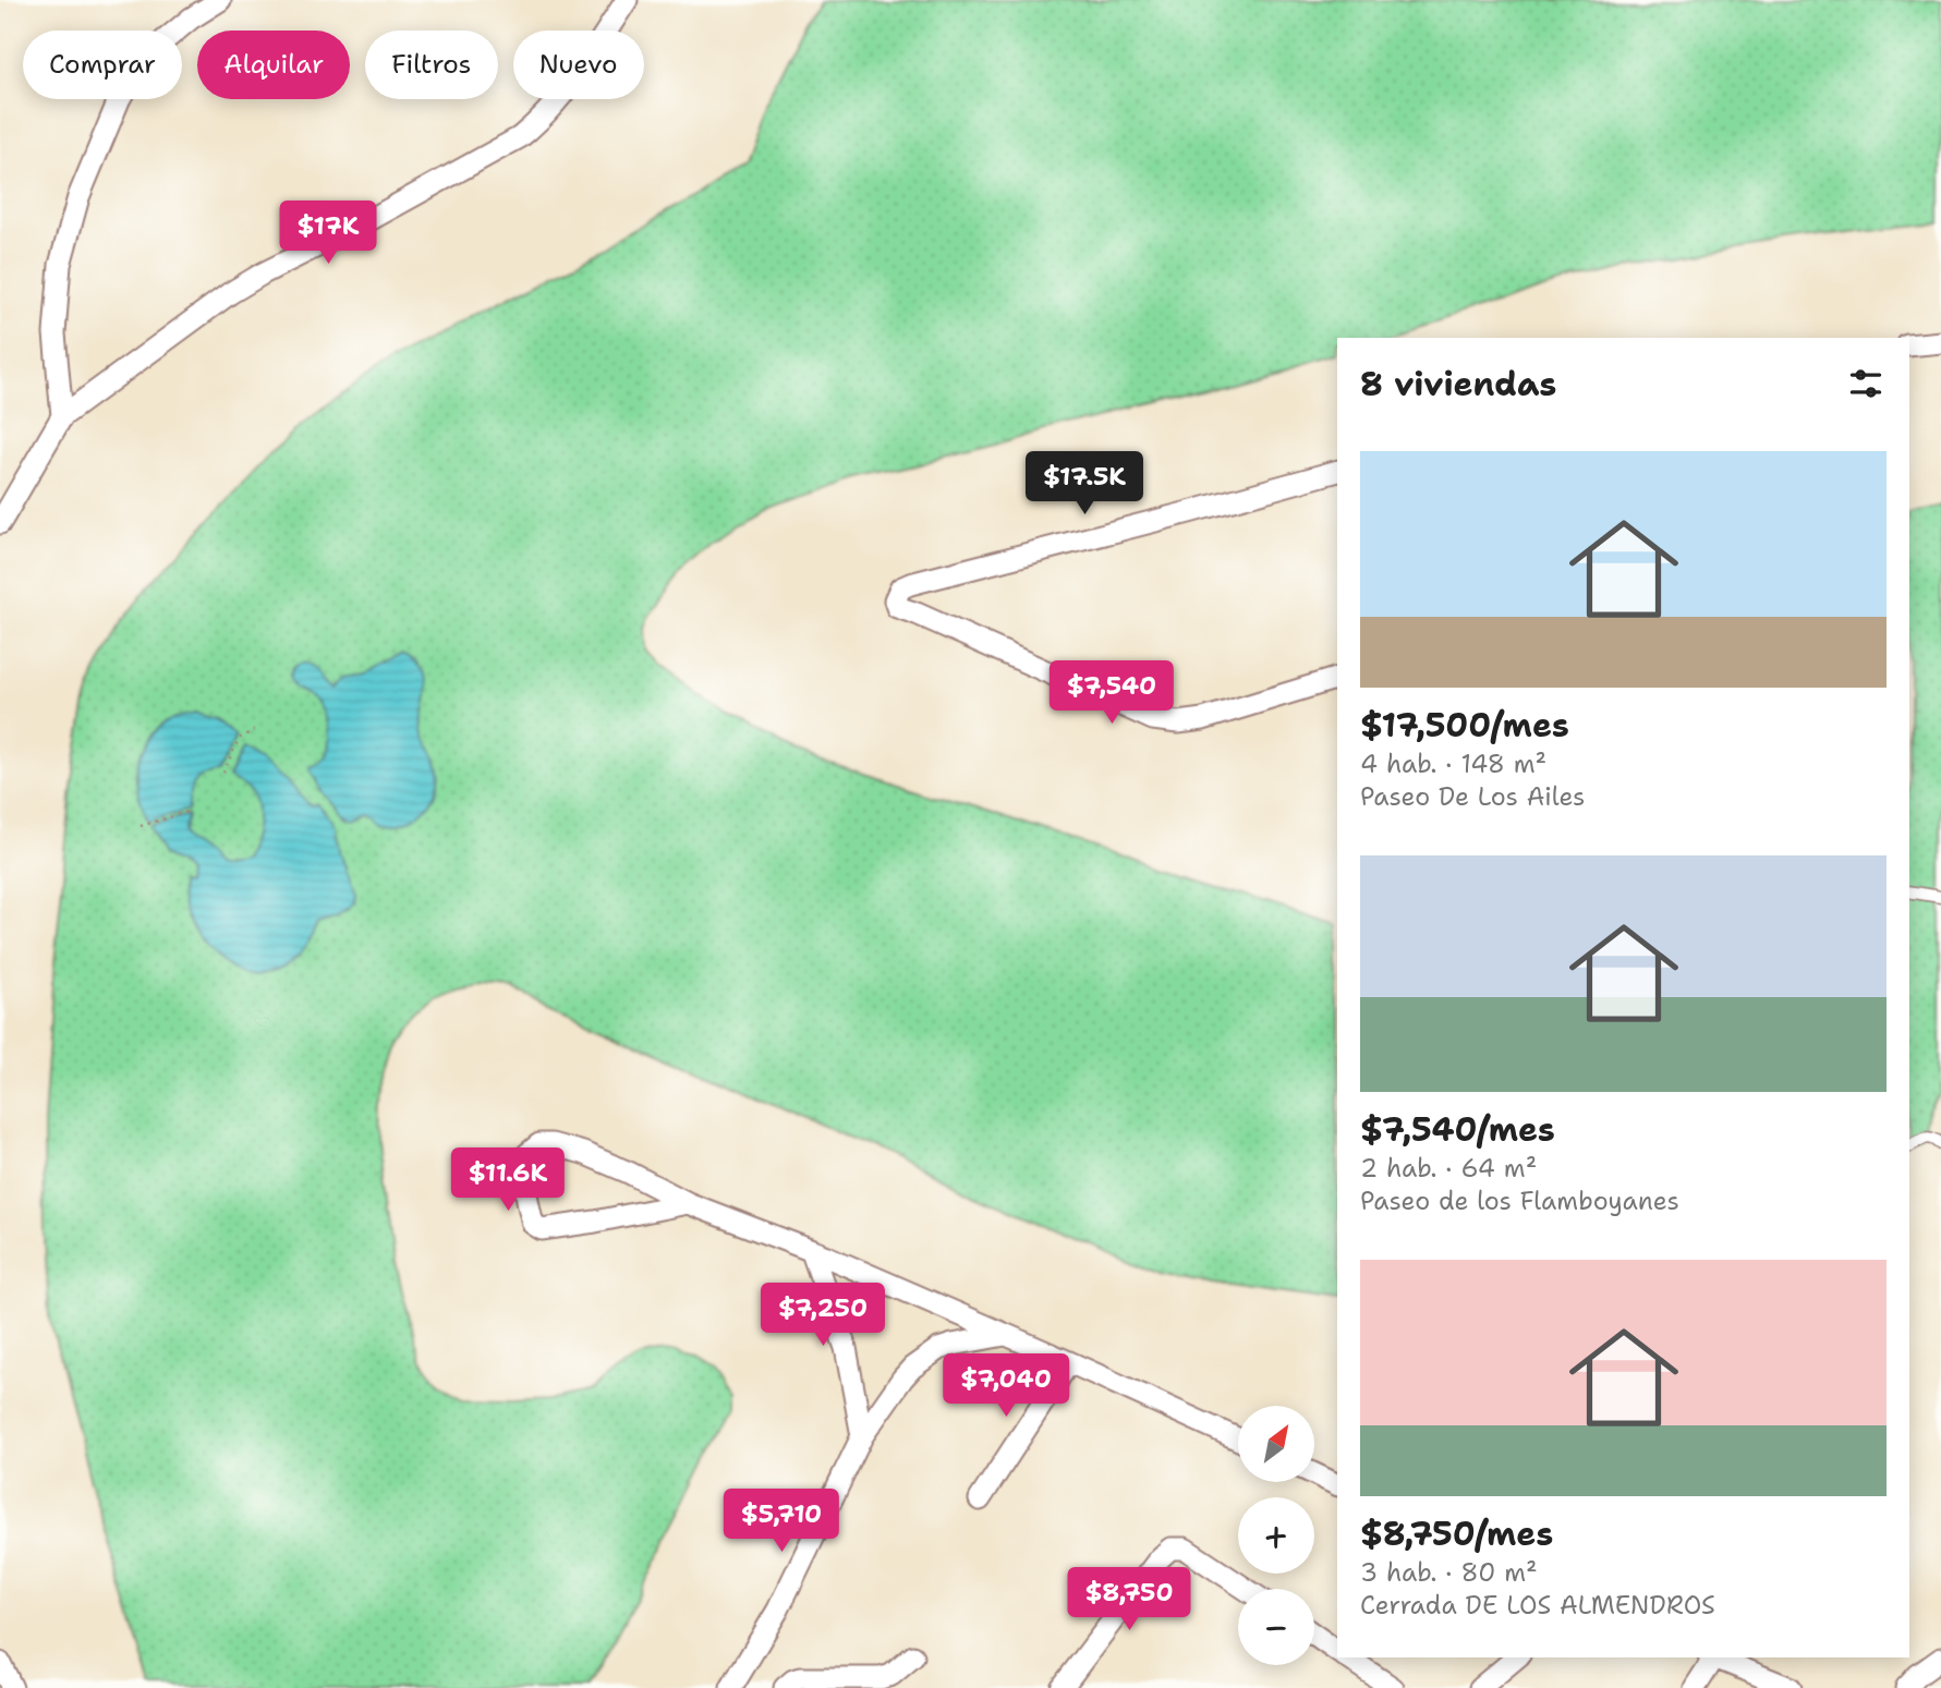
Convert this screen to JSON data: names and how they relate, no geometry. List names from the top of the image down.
{
  "north": "top right",
  "page": {
    "chip": [
      "Comprar",
      "Alquilar",
      "Filtros",
      "Nuevo"
    ],
    "price": [
      "$17K",
      "$17.5K",
      "$7,540",
      "$11.6K",
      "$7,250",
      "$7,040",
      "$5,710",
      "$8,750"
    ],
    "heading": "8 viviendas",
    "list": [
      {
        "name": "$17,500/mes",
        "note": "4 hab. · 148 m² · Paseo De Los Ailes"
      },
      {
        "name": "$7,540/mes",
        "note": "2 hab. · 64 m² · Paseo de los Flamboyanes"
      },
      {
        "name": "$8,750/mes",
        "note": "3 hab. · 80 m² · Cerrada DE LOS ALMENDROS"
      }
    ],
    "map_buttons": ["+", "−"]
  }
}
